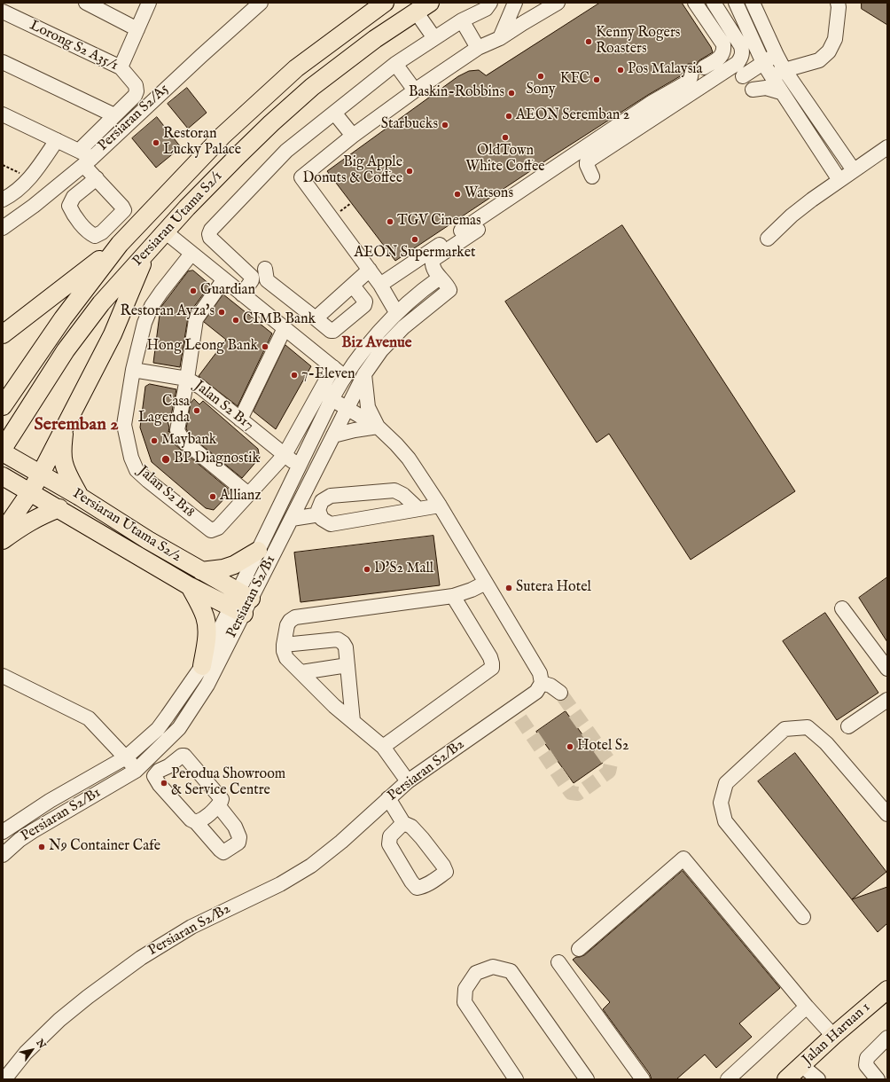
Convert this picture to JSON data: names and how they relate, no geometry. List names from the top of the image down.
{
  "streets": {
    "main road": ["Persiaran Utama S2/1", "Persiaran Utama S2/2", "Jalan Haruan 1"],
    "street": [
      "Lorong S2 A35/1",
      "Persiaran S2/A5",
      "Jalan S2 B17",
      "Jalan S2 B18",
      "Persiaran S2/B1",
      "Persiaran S2/B2"
    ]
  },
  "crossings": [
    ["Jalan S2 B17", "Jalan S2 B18"],
    ["Jalan S2 B17", "Persiaran S2/B1"],
    ["Jalan S2 B18", "Persiaran S2/B1"],
    ["Persiaran Utama S2/2", "Persiaran S2/B1"]
  ],
  "districts": ["Biz Avenue", "Seremban 2"],
  "places": [
    "Kenny Rogers Roasters",
    "Pos Malaysia",
    "Sony",
    "KFC",
    "Baskin-Robbins",
    "AEON Seremban 2",
    "Starbucks",
    "OldTown White Coffee",
    "Restoran Lucky Palace",
    "Big Apple Donuts & Coffee",
    "Watsons",
    "TGV Cinemas",
    "AEON Supermarket",
    "Guardian",
    "Restoran Ayza's",
    "CIMB Bank",
    "Hong Leong Bank",
    "7-Eleven",
    "Casa Lagenda",
    "Maybank",
    "BP Diagnostik",
    "Allianz",
    "D'S2 Mall",
    "Sutera Hotel",
    "Hotel S2",
    "Perodua Showroom & Service Centre",
    "N9 Container Cafe"
  ],
  "north": "top right"
}
